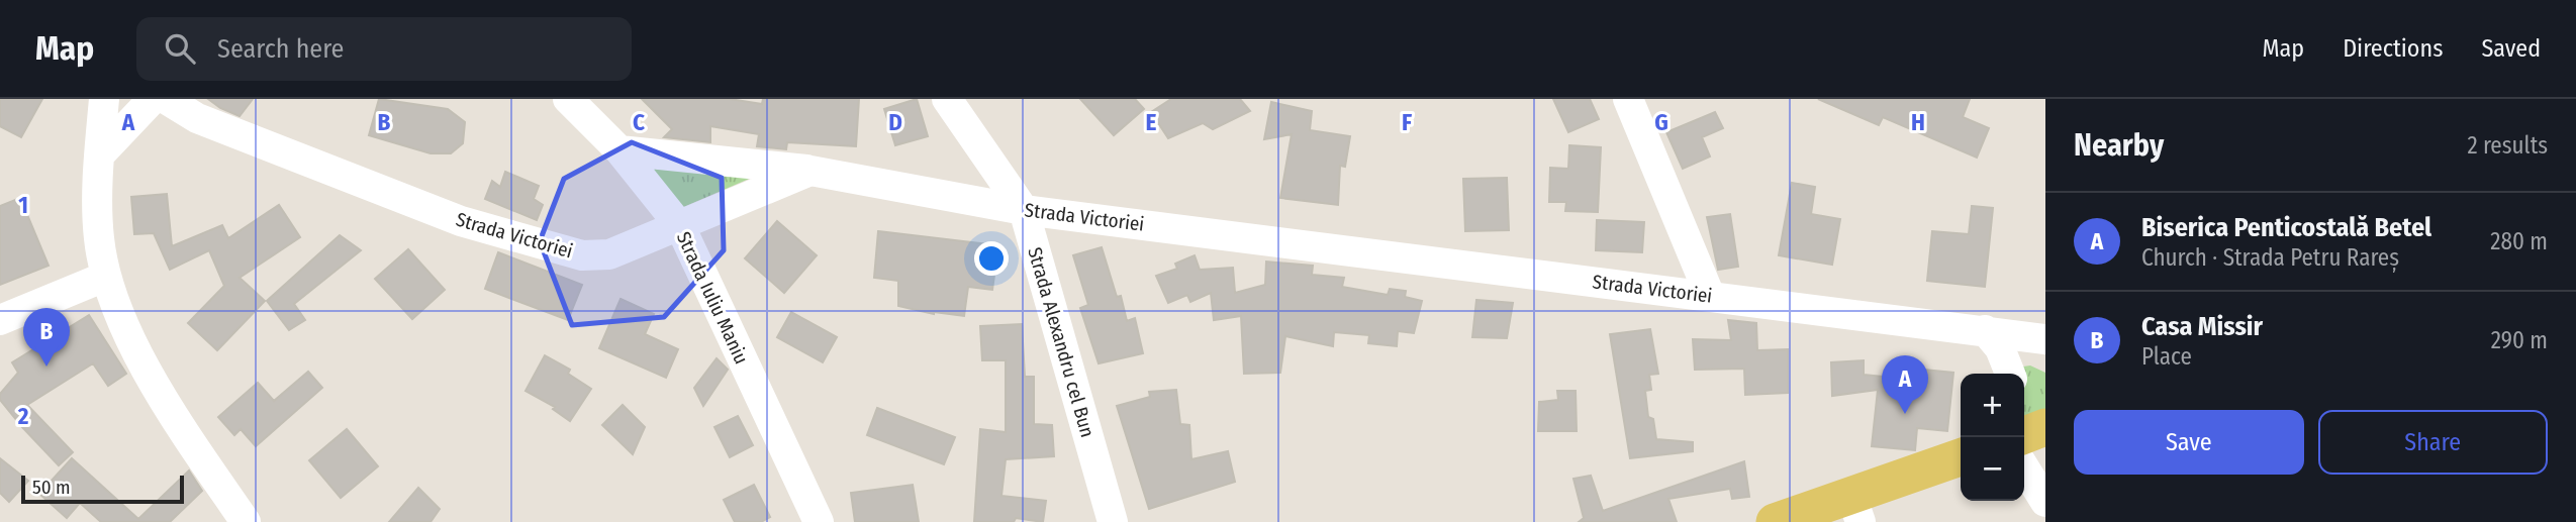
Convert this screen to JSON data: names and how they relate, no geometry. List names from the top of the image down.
{
  "streets": {
    "street": ["Strada Victoriei", "Strada Iuliu Maniu", "Strada Alexandru cel Bun"]
  },
  "crossings": [
    ["Strada Victoriei", "Strada Iuliu Maniu"],
    ["Strada Victoriei", "Strada Alexandru cel Bun"]
  ],
  "scale_bar": "50 m",
  "page": {
    "header": "Map",
    "search": "Search here",
    "nav": ["Map", "Directions", "Saved"],
    "heading": ["Nearby", "2 results"],
    "list": [
      {
        "mark": "A",
        "name": "Biserica Penticostală Betel",
        "note": "Church · Strada Petru Rareș",
        "value": "280 m"
      },
      {
        "mark": "B",
        "name": "Casa Missir",
        "note": "Place",
        "value": "290 m"
      }
    ],
    "pins": ["B", "A"],
    "map_buttons": ["+", "−"],
    "buttons": ["Save", "Share"],
    "scale": "50 m"
  },
  "grid": {
    "columns": [
      "A",
      "B",
      "C",
      "D",
      "E",
      "F",
      "G",
      "H"
    ],
    "rows": ["1", "2"]
  }
}
